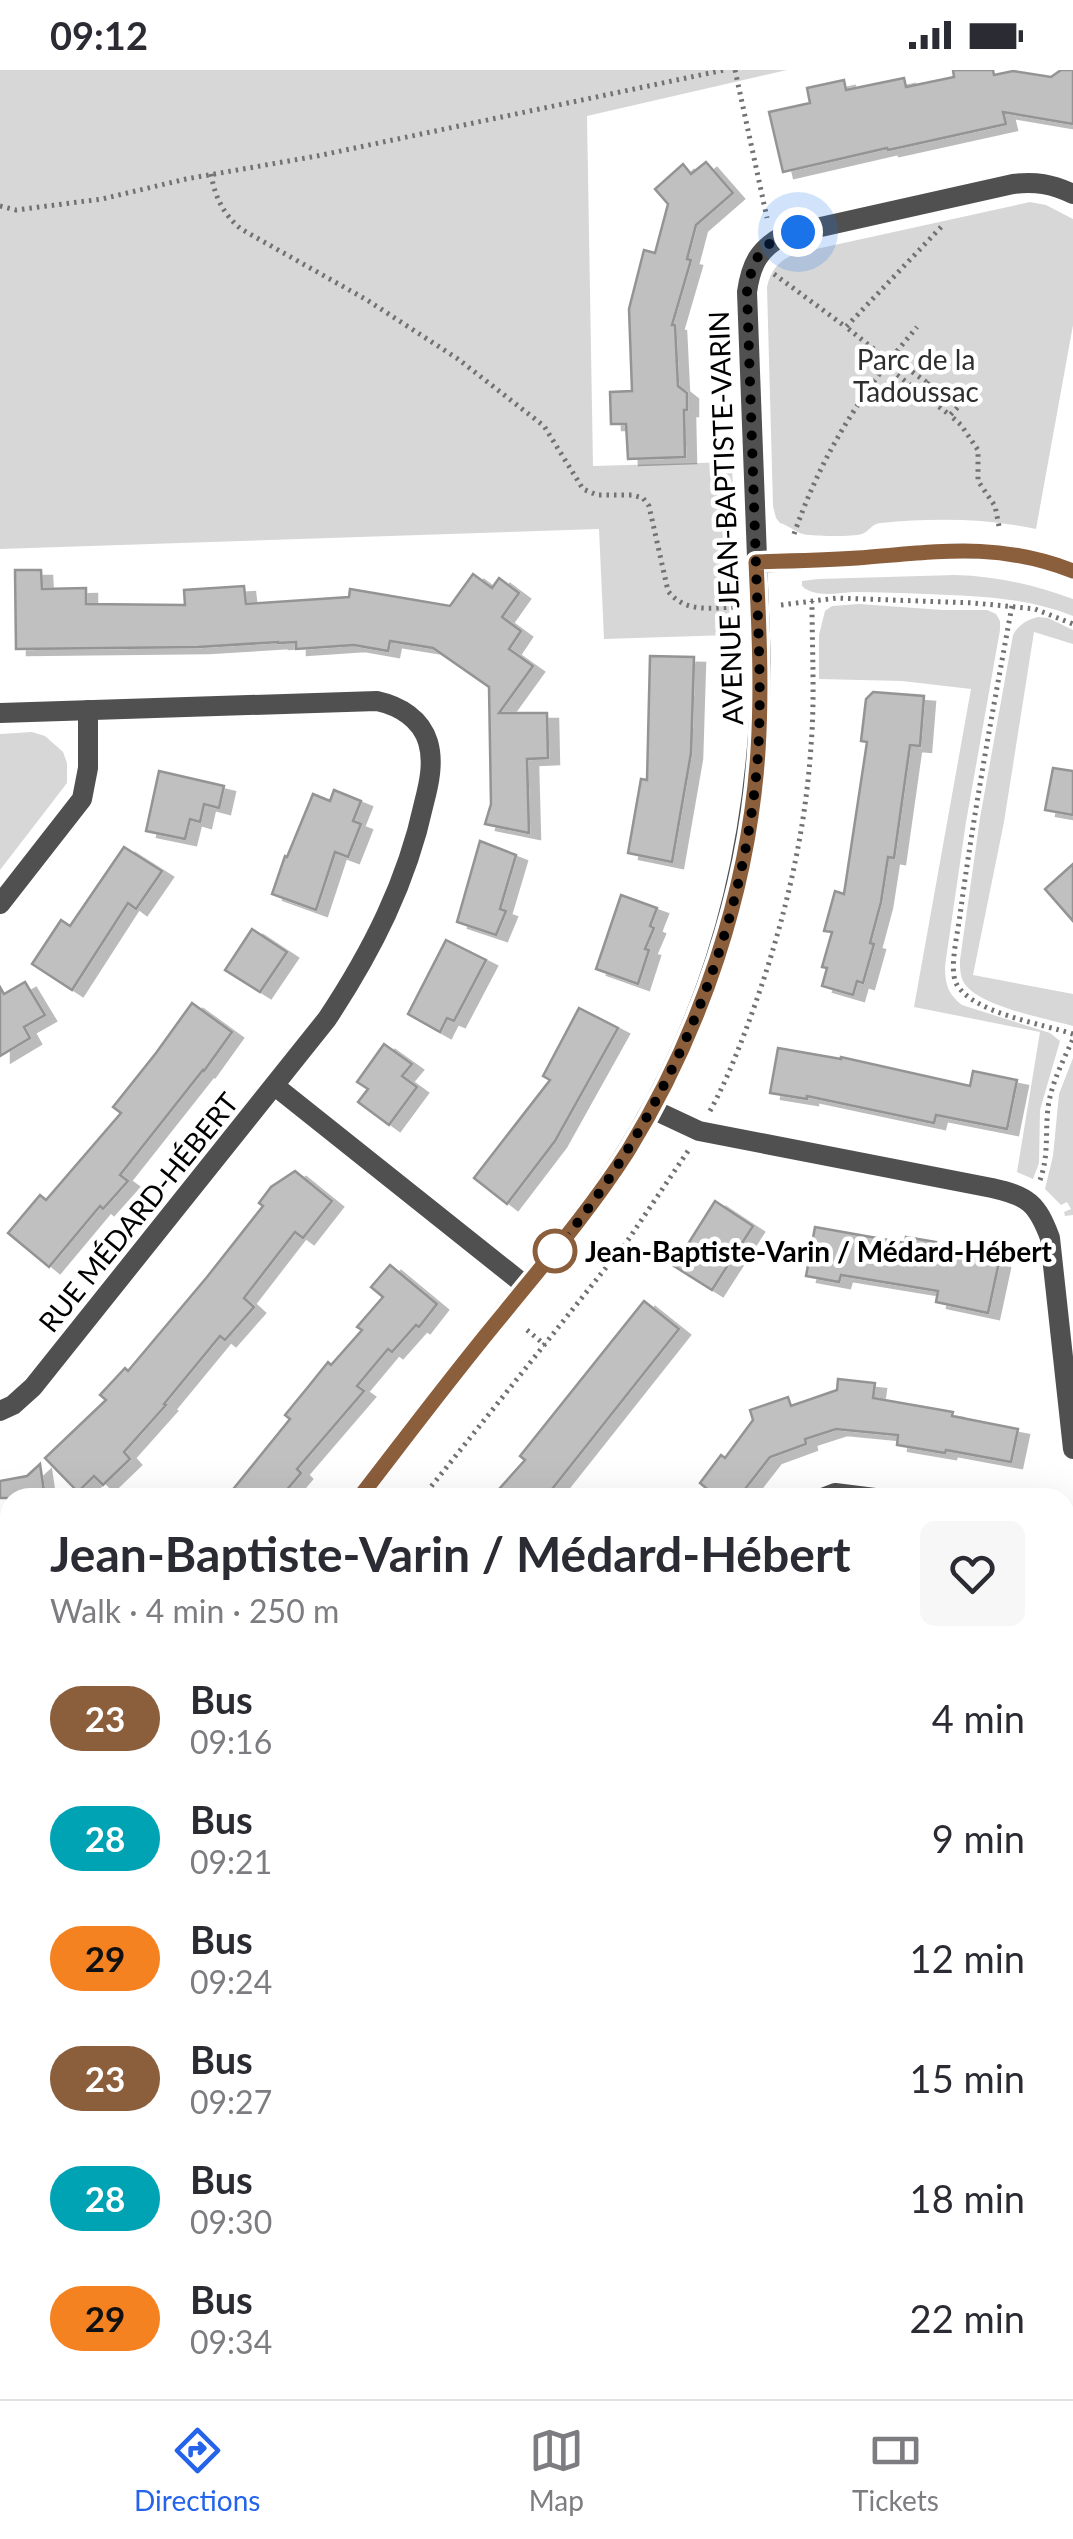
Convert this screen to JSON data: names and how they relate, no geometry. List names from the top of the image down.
{
  "streets": {
    "street": ["AVENUE JEAN-BAPTISTE-VARIN", "RUE MÉDARD-HÉBERT"]
  },
  "crossings": [
    ["AVENUE JEAN-BAPTISTE-VARIN", "RUE MÉDARD-HÉBERT"]
  ],
  "parks": ["Parc de la Tadoussac"],
  "places": ["Jean-Baptiste-Varin / Médard-Hébert"],
  "lines": ["bus line 23"],
  "page": {
    "status": "09:12",
    "heading": ["Jean-Baptiste-Varin / Médard-Hébert", "Walk · 4 min · 250 m"],
    "list": [
      {
        "mark": "23",
        "name": "Bus",
        "note": "09:16",
        "value": "4 min"
      },
      {
        "mark": "28",
        "name": "Bus",
        "note": "09:21",
        "value": "9 min"
      },
      {
        "mark": "29",
        "name": "Bus",
        "note": "09:24",
        "value": "12 min"
      },
      {
        "mark": "23",
        "name": "Bus",
        "note": "09:27",
        "value": "15 min"
      },
      {
        "mark": "28",
        "name": "Bus",
        "note": "09:30",
        "value": "18 min"
      },
      {
        "mark": "29",
        "name": "Bus",
        "note": "09:34",
        "value": "22 min"
      }
    ],
    "tabs": ["Directions", "Map", "Tickets"]
  }
}
